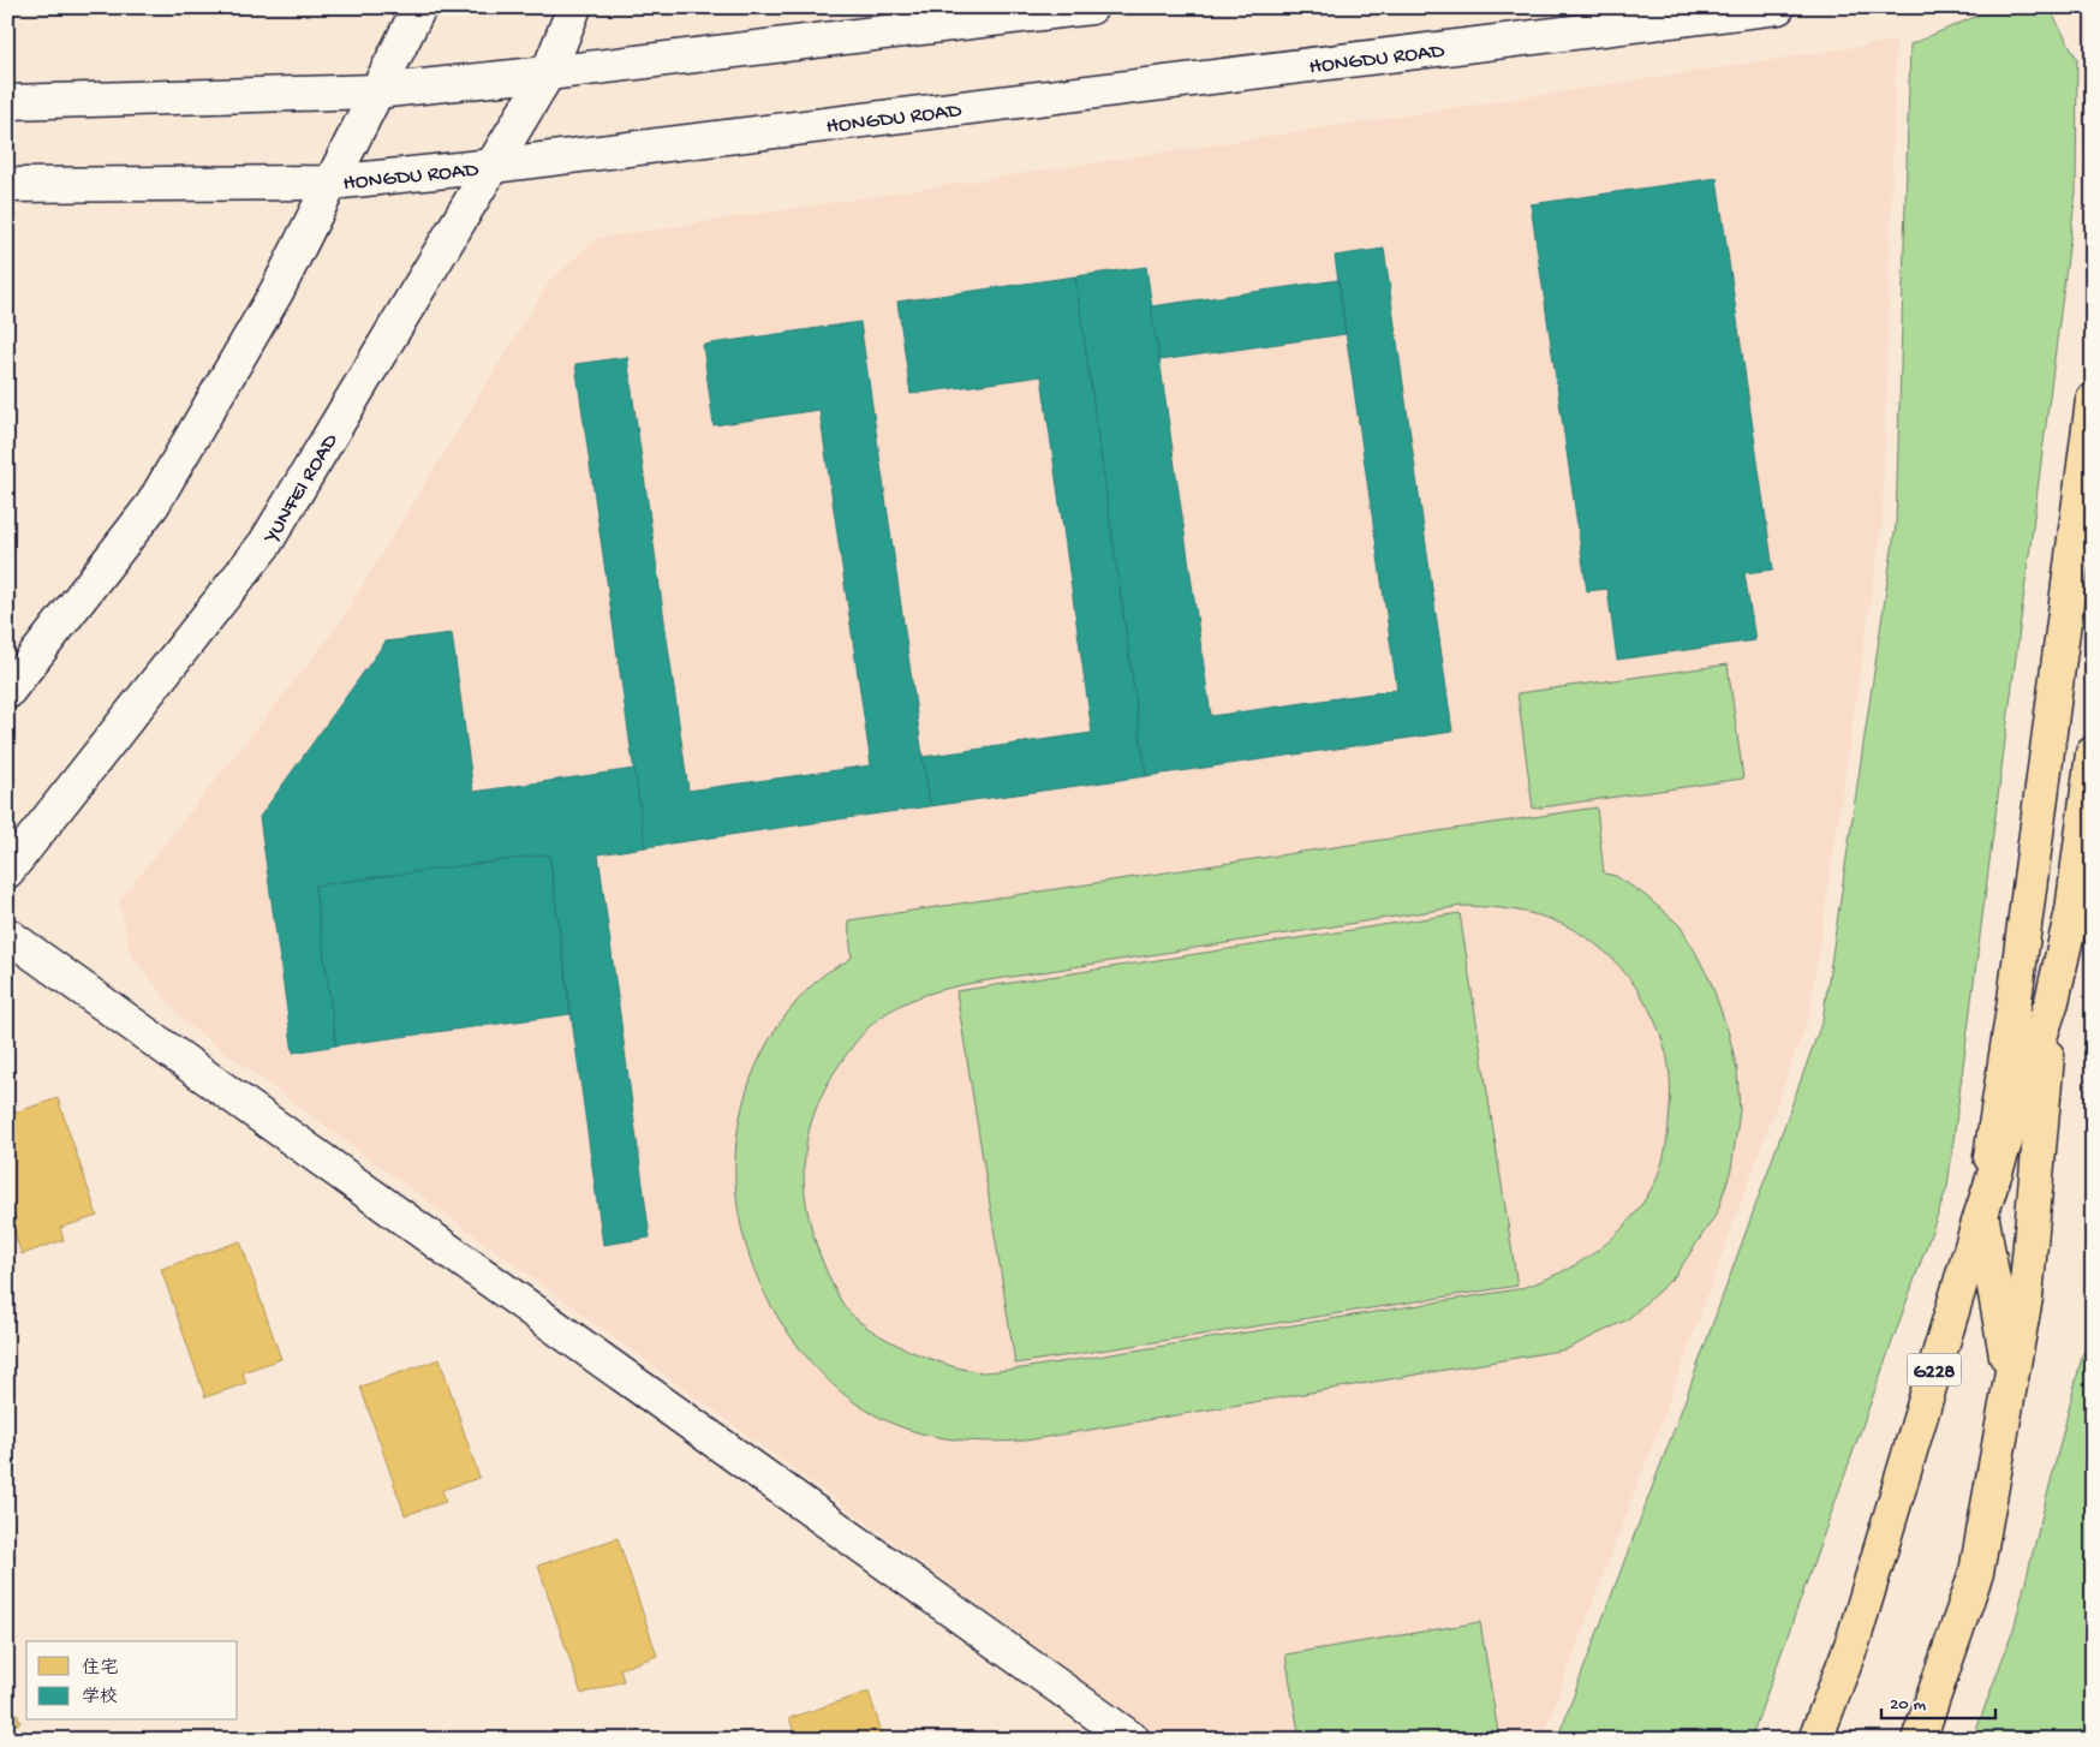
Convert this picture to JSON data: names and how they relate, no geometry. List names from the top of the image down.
{
  "streets": {
    "main road": ["HONGDU ROAD", "YUNFEI ROAD", "G228"]
  },
  "crossings": [
    ["HONGDU ROAD", "YUNFEI ROAD"]
  ],
  "legend": ["住宅", "学校"],
  "scale_bar": "20 m"
}
